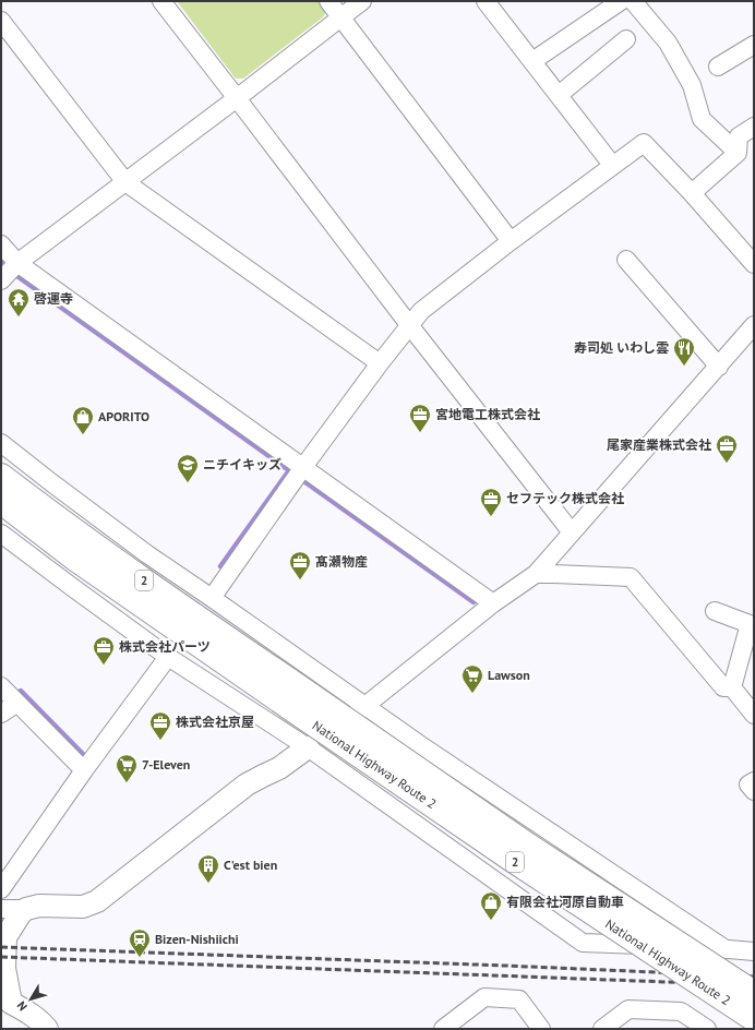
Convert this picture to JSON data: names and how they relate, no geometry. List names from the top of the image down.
{
  "streets": {
    "highway": ["2", "National Highway Route 2"]
  },
  "places": {
    "temple": ["啓運寺"],
    "restaurant": ["寿司処 いわし雲"],
    "office": [
      "宮地電工株式会社",
      "尾家産業株式会社",
      "セフテック株式会社",
      "髙瀬物産",
      "株式会社パーツ",
      "株式会社京屋"
    ],
    "shop": ["APORITO", "有限会社河原自動車"],
    "school or university": ["ニチイキッズ"],
    "supermarket": ["Lawson", "7-Eleven"],
    "building": ["C'est bien"],
    "station": ["Bizen-Nishiichi"]
  },
  "north": "bottom left"
}
